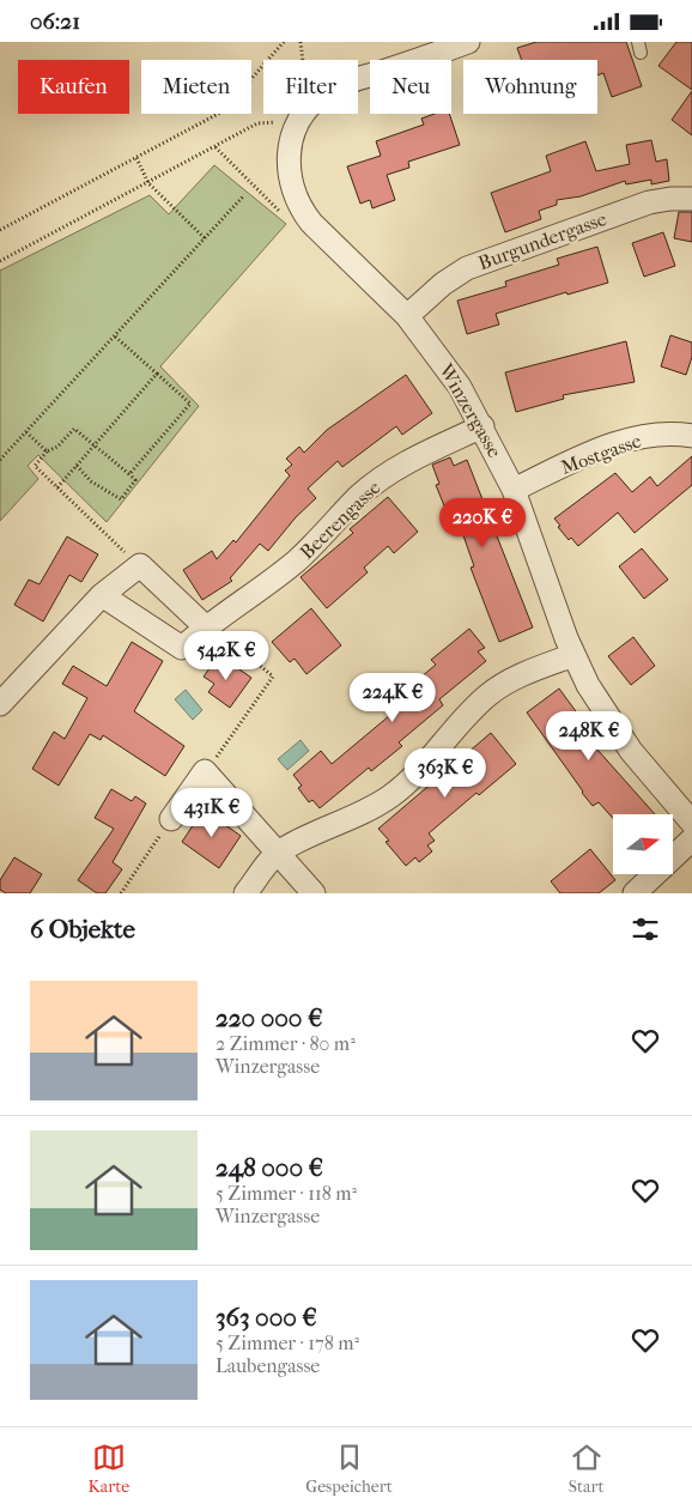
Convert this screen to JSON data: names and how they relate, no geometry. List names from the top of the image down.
{
  "streets": {
    "street": [
      "Burgundergasse",
      "Winzergasse",
      "Mostgasse",
      "Beerengasse"
    ]
  },
  "crossings": [
    ["Burgundergasse", "Winzergasse"],
    ["Winzergasse", "Mostgasse"],
    ["Winzergasse", "Beerengasse"]
  ],
  "north": "right",
  "page": {
    "status": "06:21",
    "chip": [
      "Kaufen",
      "Mieten",
      "Filter",
      "Neu",
      "Wohnung"
    ],
    "price": [
      "220K €",
      "542K €",
      "224K €",
      "248K €",
      "363K €",
      "431K €"
    ],
    "heading": "6 Objekte",
    "list": [
      {
        "name": "220 000 €",
        "note": "2 Zimmer · 80 m² · Winzergasse"
      },
      {
        "name": "248 000 €",
        "note": "5 Zimmer · 118 m² · Winzergasse"
      },
      {
        "name": "363 000 €",
        "note": "5 Zimmer · 178 m² · Laubengasse"
      }
    ],
    "tabs": ["Karte", "Gespeichert", "Start"]
  }
}
